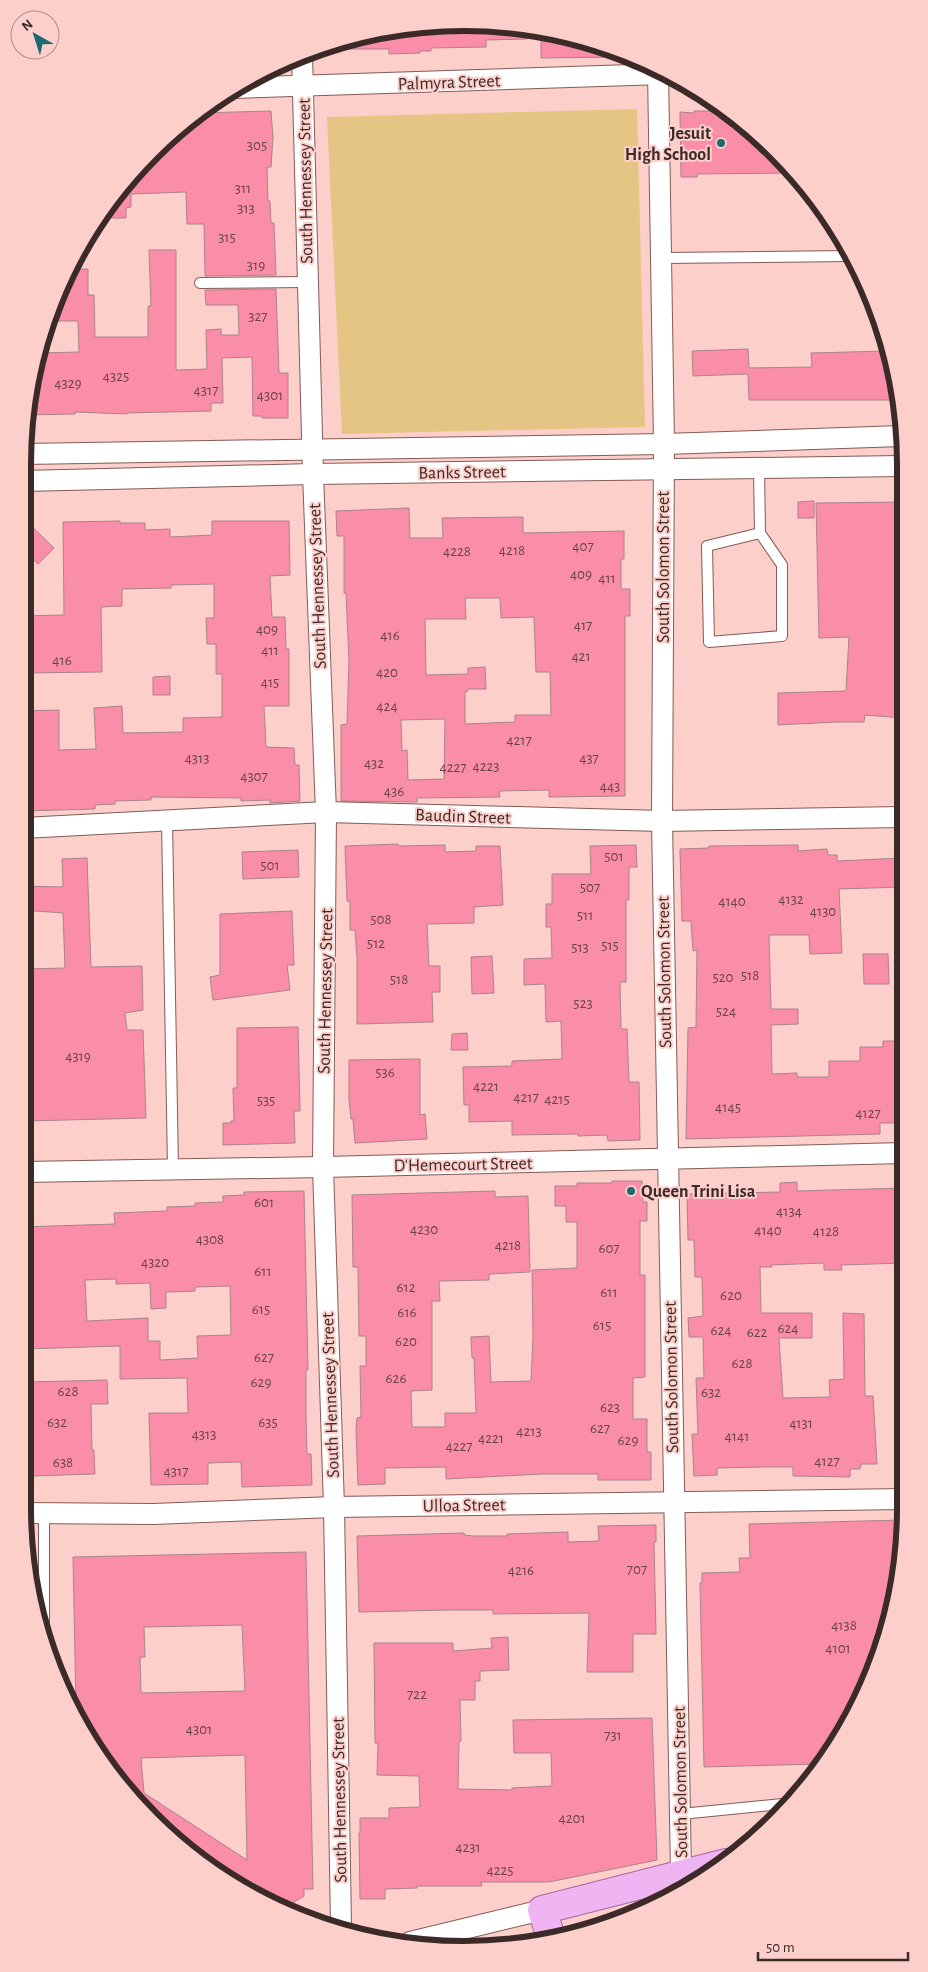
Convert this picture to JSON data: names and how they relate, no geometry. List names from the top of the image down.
{
  "streets": {
    "street": [
      "Palmyra Street",
      "South Hennessey Street",
      "Banks Street",
      "South Solomon Street",
      "Baudin Street",
      "D'Hemecourt Street",
      "Ulloa Street"
    ]
  },
  "crossings": [
    ["Palmyra Street", "South Hennessey Street"],
    ["South Hennessey Street", "Banks Street"],
    ["South Hennessey Street", "Baudin Street"],
    ["South Hennessey Street", "D'Hemecourt Street"],
    ["South Hennessey Street", "Ulloa Street"],
    ["Banks Street", "South Solomon Street"],
    ["South Solomon Street", "Baudin Street"],
    ["South Solomon Street", "D'Hemecourt Street"],
    ["South Solomon Street", "Ulloa Street"]
  ],
  "places": ["Jesuit High School", "Queen Trini Lisa"],
  "house_numbers": [
    "305",
    "311",
    "313",
    "315",
    "319",
    "327",
    "4325",
    "4329",
    "4317",
    "4301",
    "407",
    "4218",
    "4228",
    "409",
    "411",
    "417",
    "409",
    "416",
    "411",
    "421",
    "416",
    "420",
    "415",
    "424",
    "4217",
    "4313",
    "437",
    "432",
    "4223",
    "4227",
    "4307",
    "443",
    "436",
    "501",
    "501",
    "507",
    "4132",
    "4140",
    "4130",
    "511",
    "508",
    "512",
    "515",
    "513",
    "518",
    "520",
    "518",
    "523",
    "524",
    "4319",
    "536",
    "4221",
    "4217",
    "4215",
    "535",
    "4145",
    "4127",
    "601",
    "4134",
    "4230",
    "4140",
    "4128",
    "4308",
    "4218",
    "607",
    "4320",
    "611",
    "612",
    "611",
    "620",
    "615",
    "616",
    "615",
    "624",
    "624",
    "622",
    "620",
    "627",
    "628",
    "626",
    "629",
    "628",
    "632",
    "623",
    "632",
    "635",
    "4131",
    "627",
    "4213",
    "4313",
    "4141",
    "4221",
    "629",
    "4227",
    "4127",
    "638",
    "4317",
    "707",
    "4216",
    "4138",
    "4101",
    "722",
    "4301",
    "731",
    "4201",
    "4231",
    "4225"
  ],
  "scale_bar": "50 m",
  "north": "top left"
}
